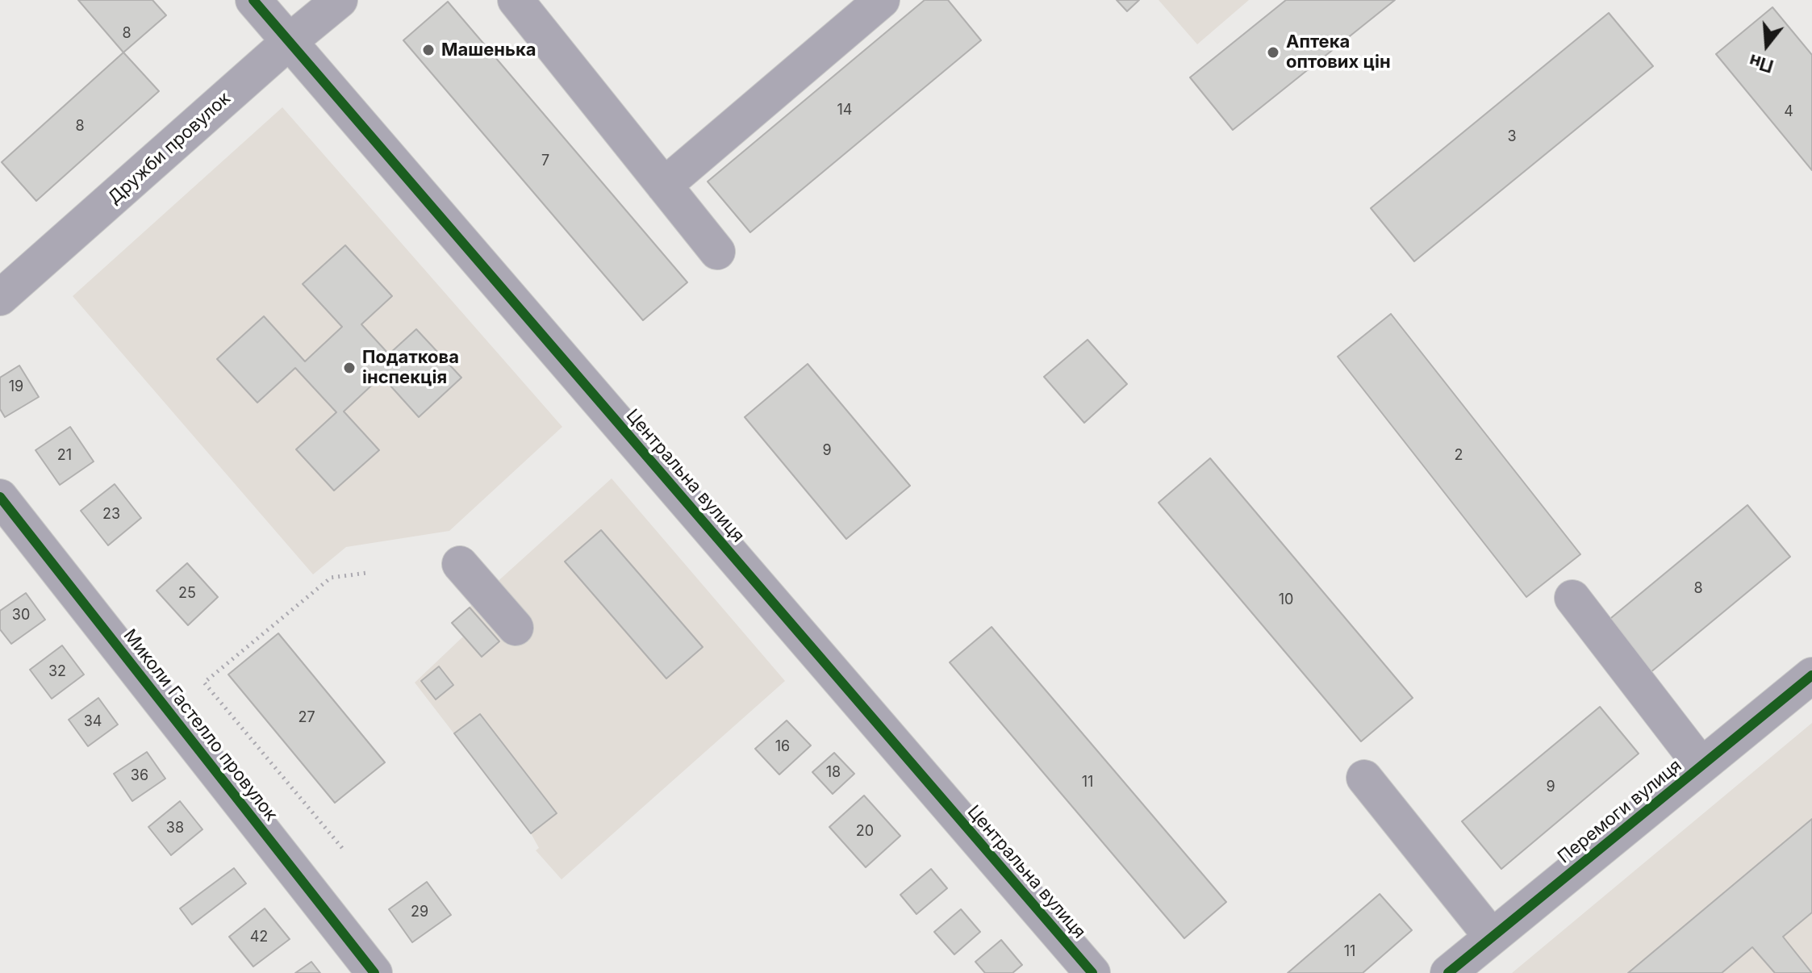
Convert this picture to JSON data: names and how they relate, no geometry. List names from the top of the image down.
{
  "streets": {
    "street": [
      "Дружби провулок",
      "Центральна вулиця",
      "Миколи Гастелло провулок",
      "Перемоги вулиця"
    ]
  },
  "crossings": [
    ["Дружби провулок", "Центральна вулиця"]
  ],
  "places": ["Машенька", "Аптека оптових цін", "Податкова інспекція"],
  "house_numbers": [
    "8",
    "14",
    "4",
    "8",
    "3",
    "7",
    "19",
    "9",
    "21",
    "2",
    "23",
    "8",
    "25",
    "10",
    "30",
    "32",
    "27",
    "34",
    "16",
    "18",
    "36",
    "11",
    "9",
    "38",
    "20",
    "29",
    "42",
    "11"
  ],
  "north": "bottom"
}
